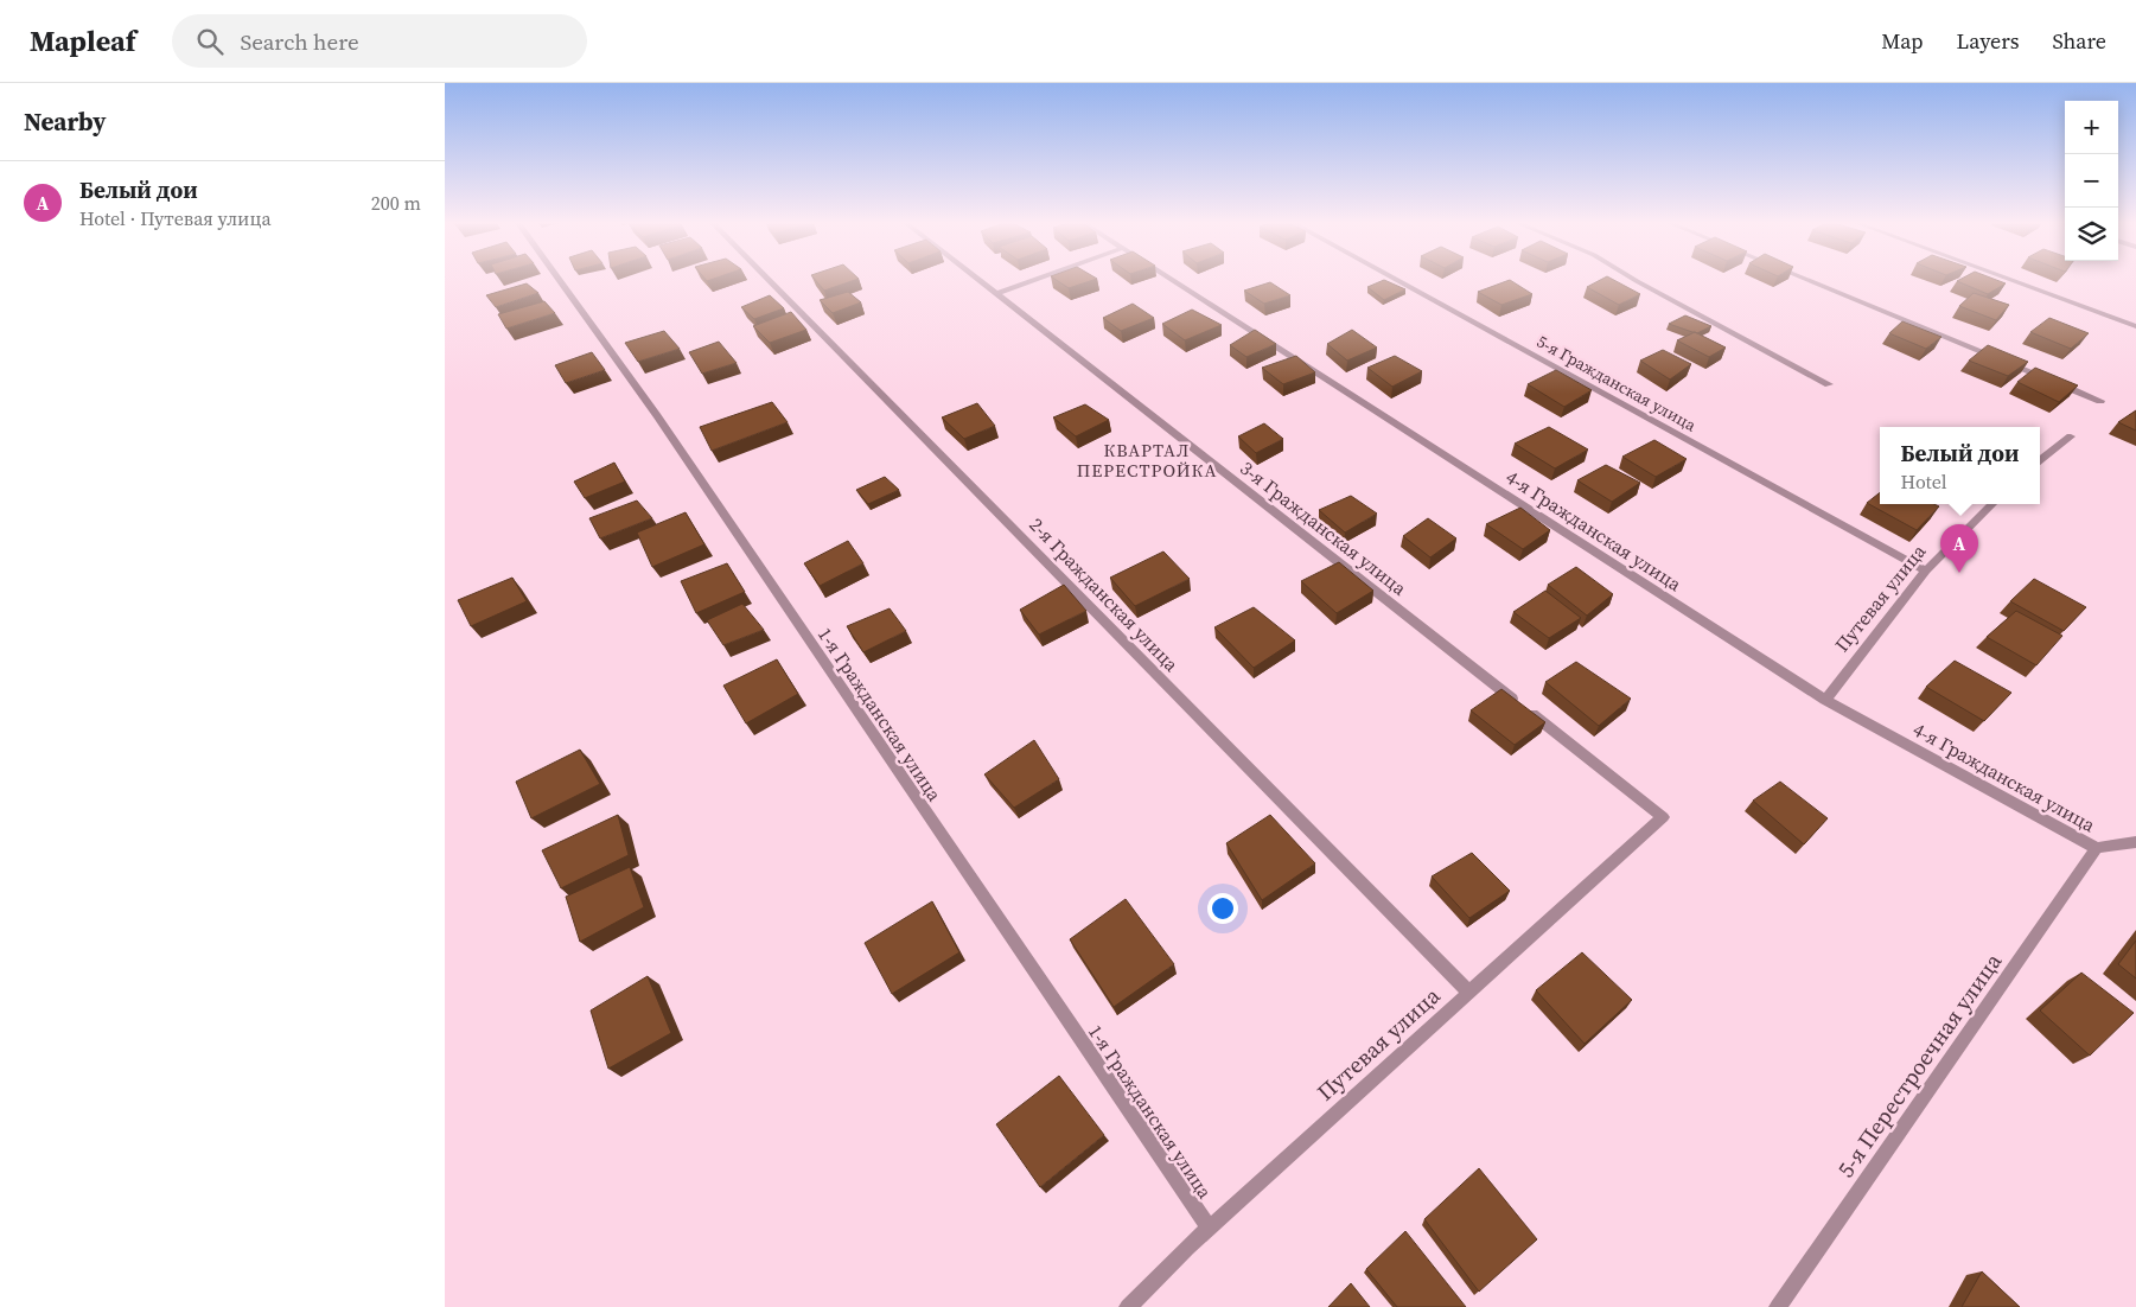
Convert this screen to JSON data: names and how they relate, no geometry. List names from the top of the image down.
{
  "streets": {
    "street": [
      "5-я Гражданская улица",
      "3-я Гражданская улица",
      "4-я Гражданская улица",
      "2-я Гражданская улица",
      "Путевая улица",
      "1-я Гражданская улица",
      "5-я Перестроечная улица"
    ]
  },
  "crossings": [
    ["5-я Гражданская улица", "Путевая улица"],
    ["3-я Гражданская улица", "Путевая улица"],
    ["4-я Гражданская улица", "Путевая улица"],
    ["4-я Гражданская улица", "5-я Перестроечная улица"],
    ["2-я Гражданская улица", "Путевая улица"],
    ["Путевая улица", "1-я Гражданская улица"]
  ],
  "districts": ["КВАРТАЛ ПЕРЕСТРОЙКА"],
  "page": {
    "header": "Mapleaf",
    "search": "Search here",
    "nav": ["Map", "Layers", "Share"],
    "heading": "Nearby",
    "map_buttons": ["+", "−"],
    "list": [
      {
        "mark": "A",
        "name": "Белый дои",
        "note": "Hotel · Путевая улица",
        "value": "200 m"
      }
    ],
    "popup": ["Белый дои", "Hotel"],
    "pins": "A"
  }
}
